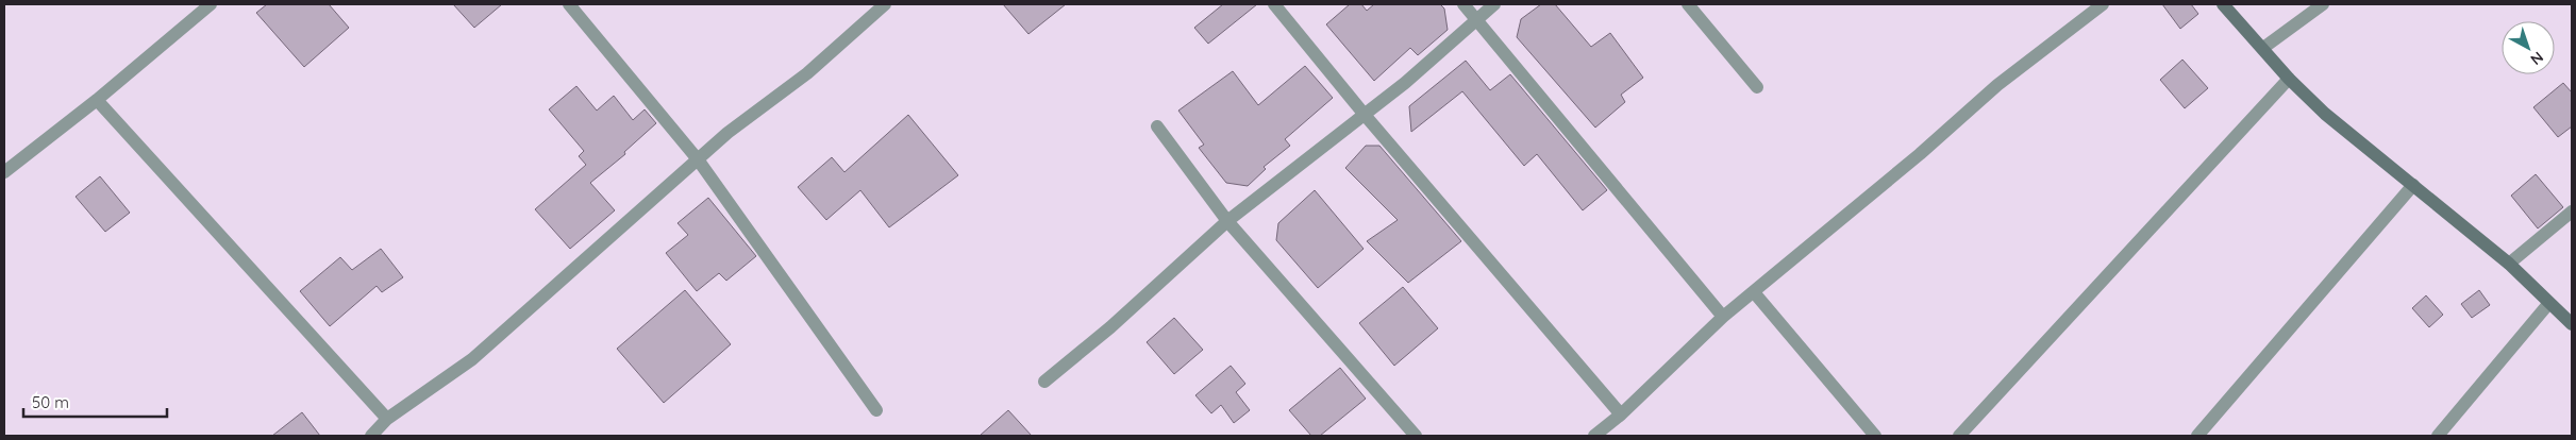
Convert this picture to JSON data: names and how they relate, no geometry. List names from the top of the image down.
{
  "scale_bar": "50 m",
  "north": "bottom right"
}
